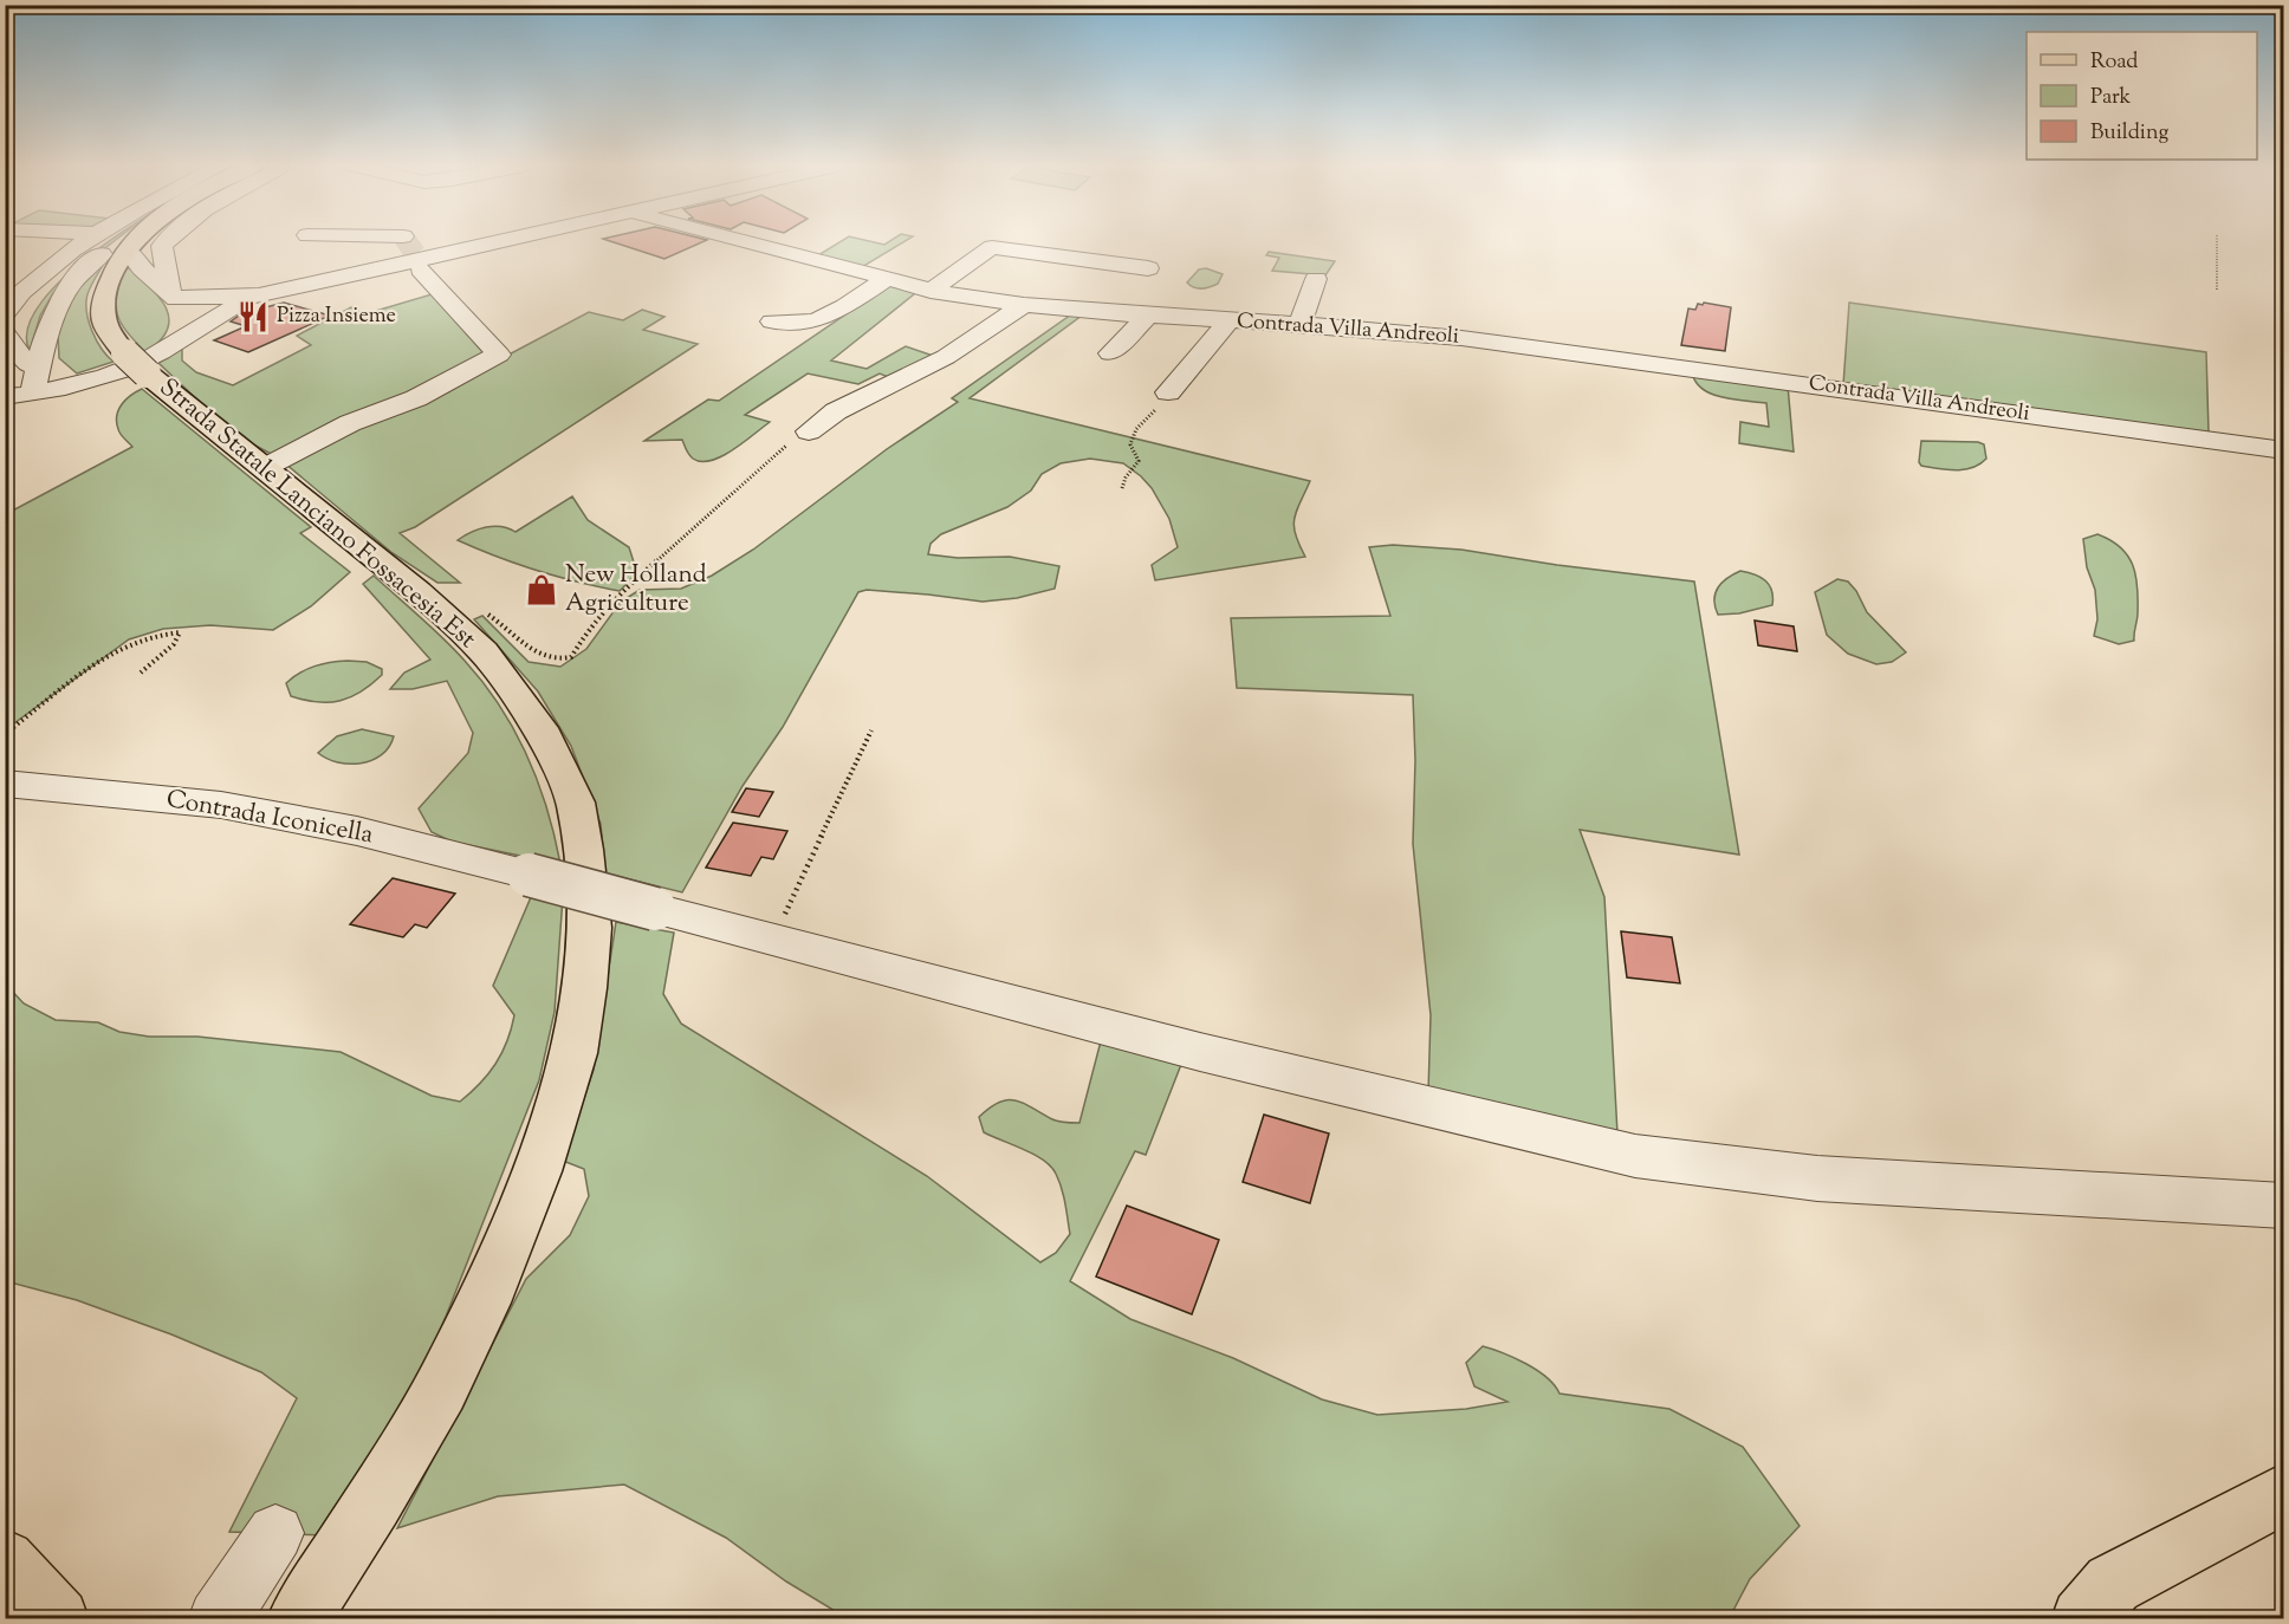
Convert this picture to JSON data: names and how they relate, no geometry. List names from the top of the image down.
{
  "streets": {
    "main road": ["Strada Statale Lanciano Fossacesia Est"],
    "street": ["Contrada Villa Andreoli", "Contrada Iconicella"]
  },
  "places": {
    "restaurant": ["Pizza Insieme"],
    "shop": ["New Holland Agriculture"]
  },
  "legend": ["Road", "Park", "Building"]
}
